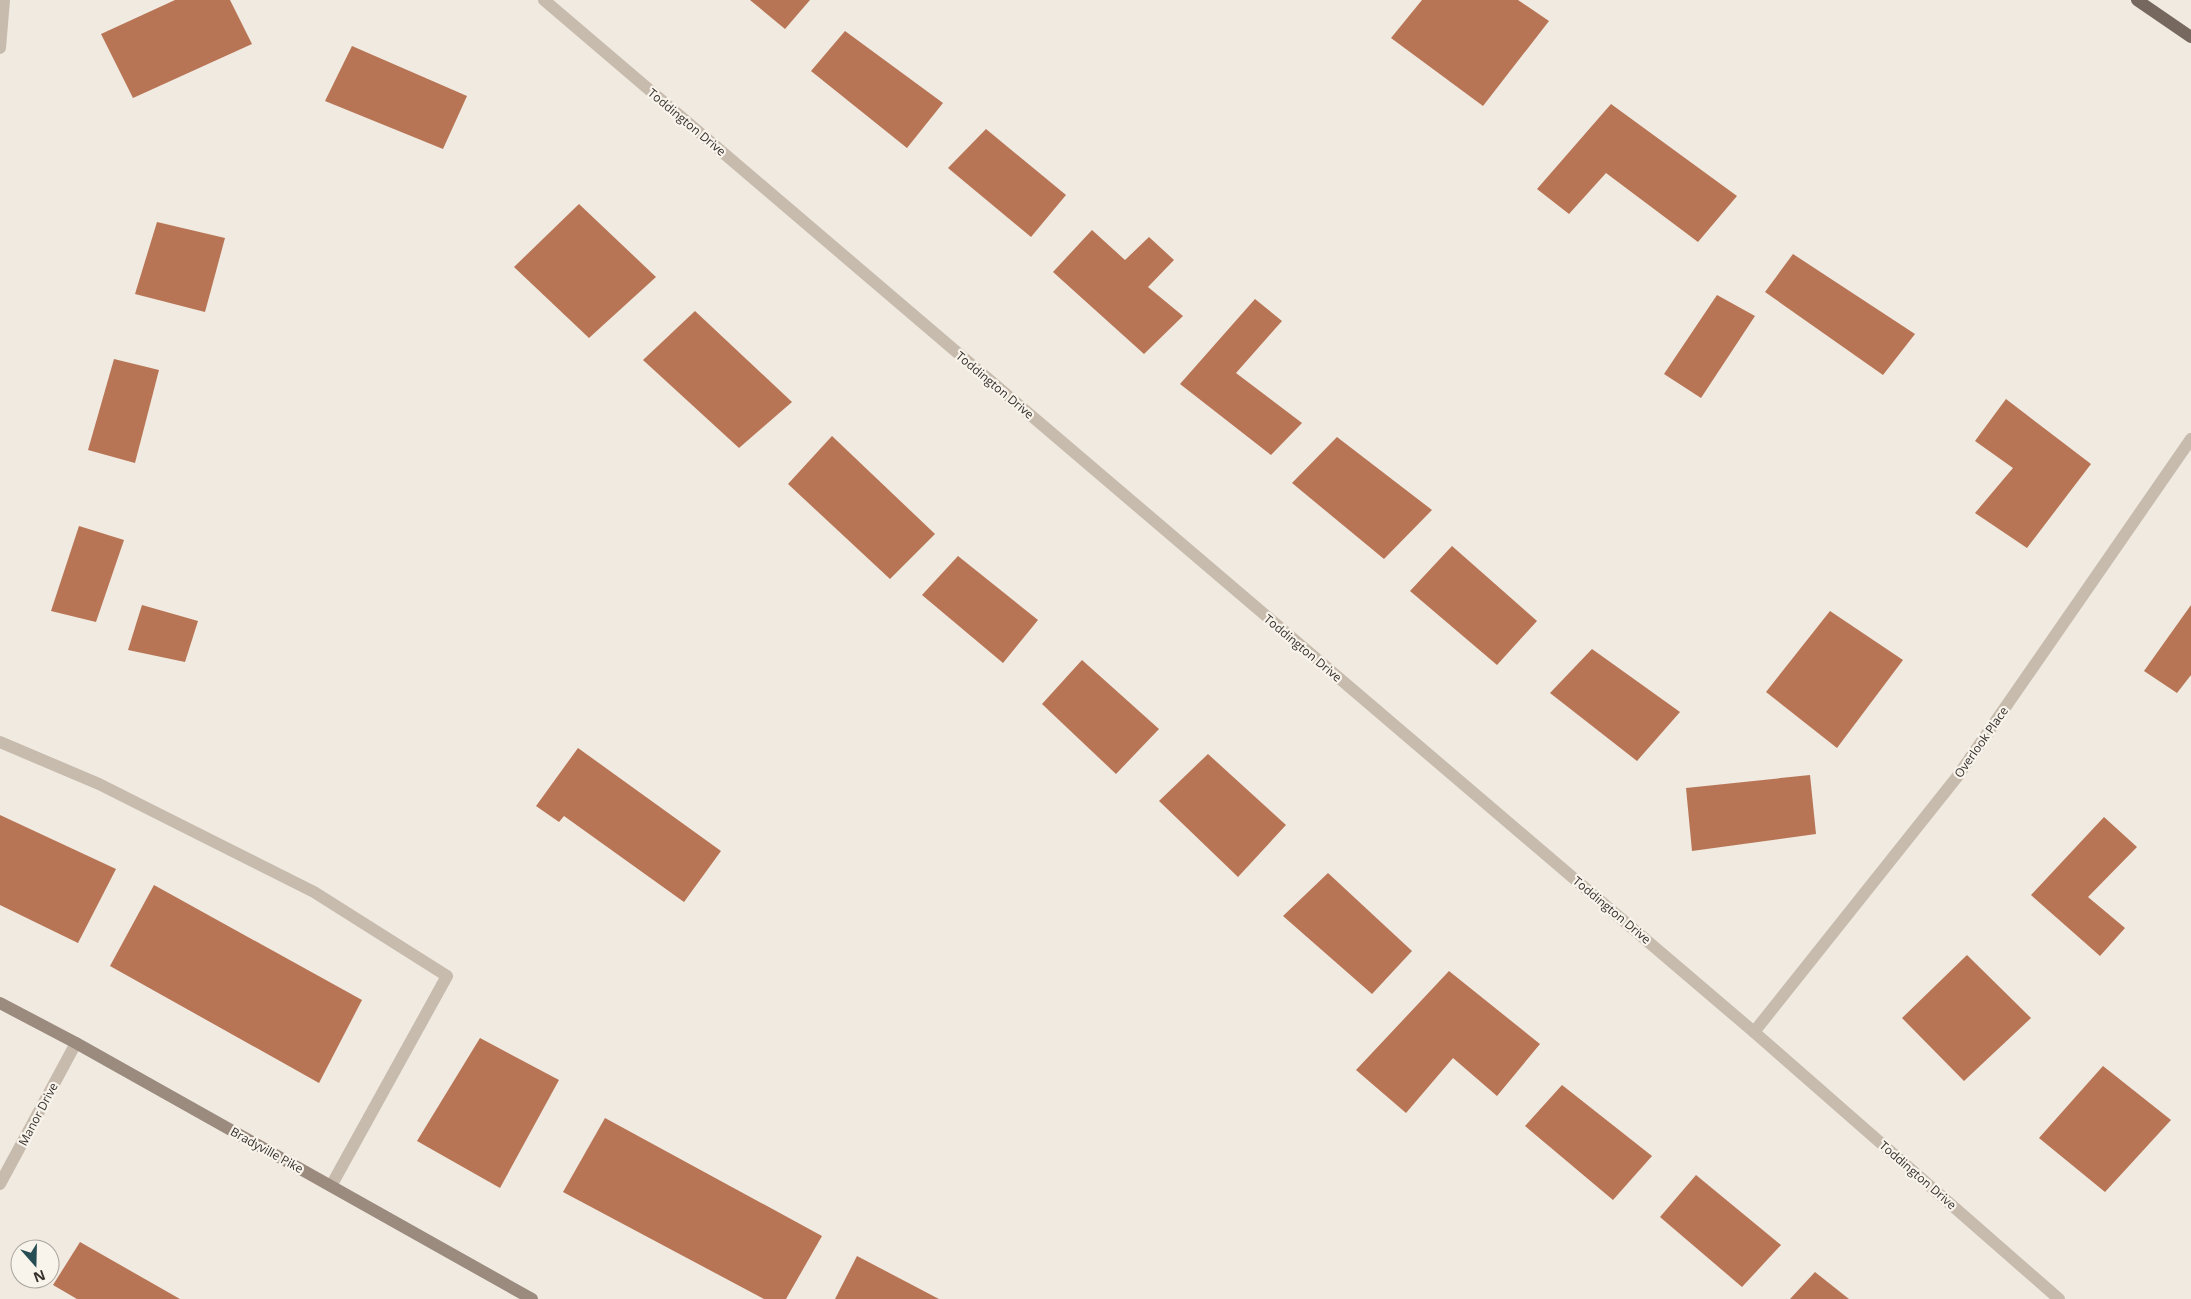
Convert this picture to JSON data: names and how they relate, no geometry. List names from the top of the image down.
{
  "streets": {
    "main road": ["Bradyville Pike"],
    "street": ["Toddington Drive", "Overlook Place", "Manor Drive"]
  },
  "crossings": [
    ["Toddington Drive", "Overlook Place"],
    ["Manor Drive", "Bradyville Pike"]
  ],
  "north": "bottom"
}
